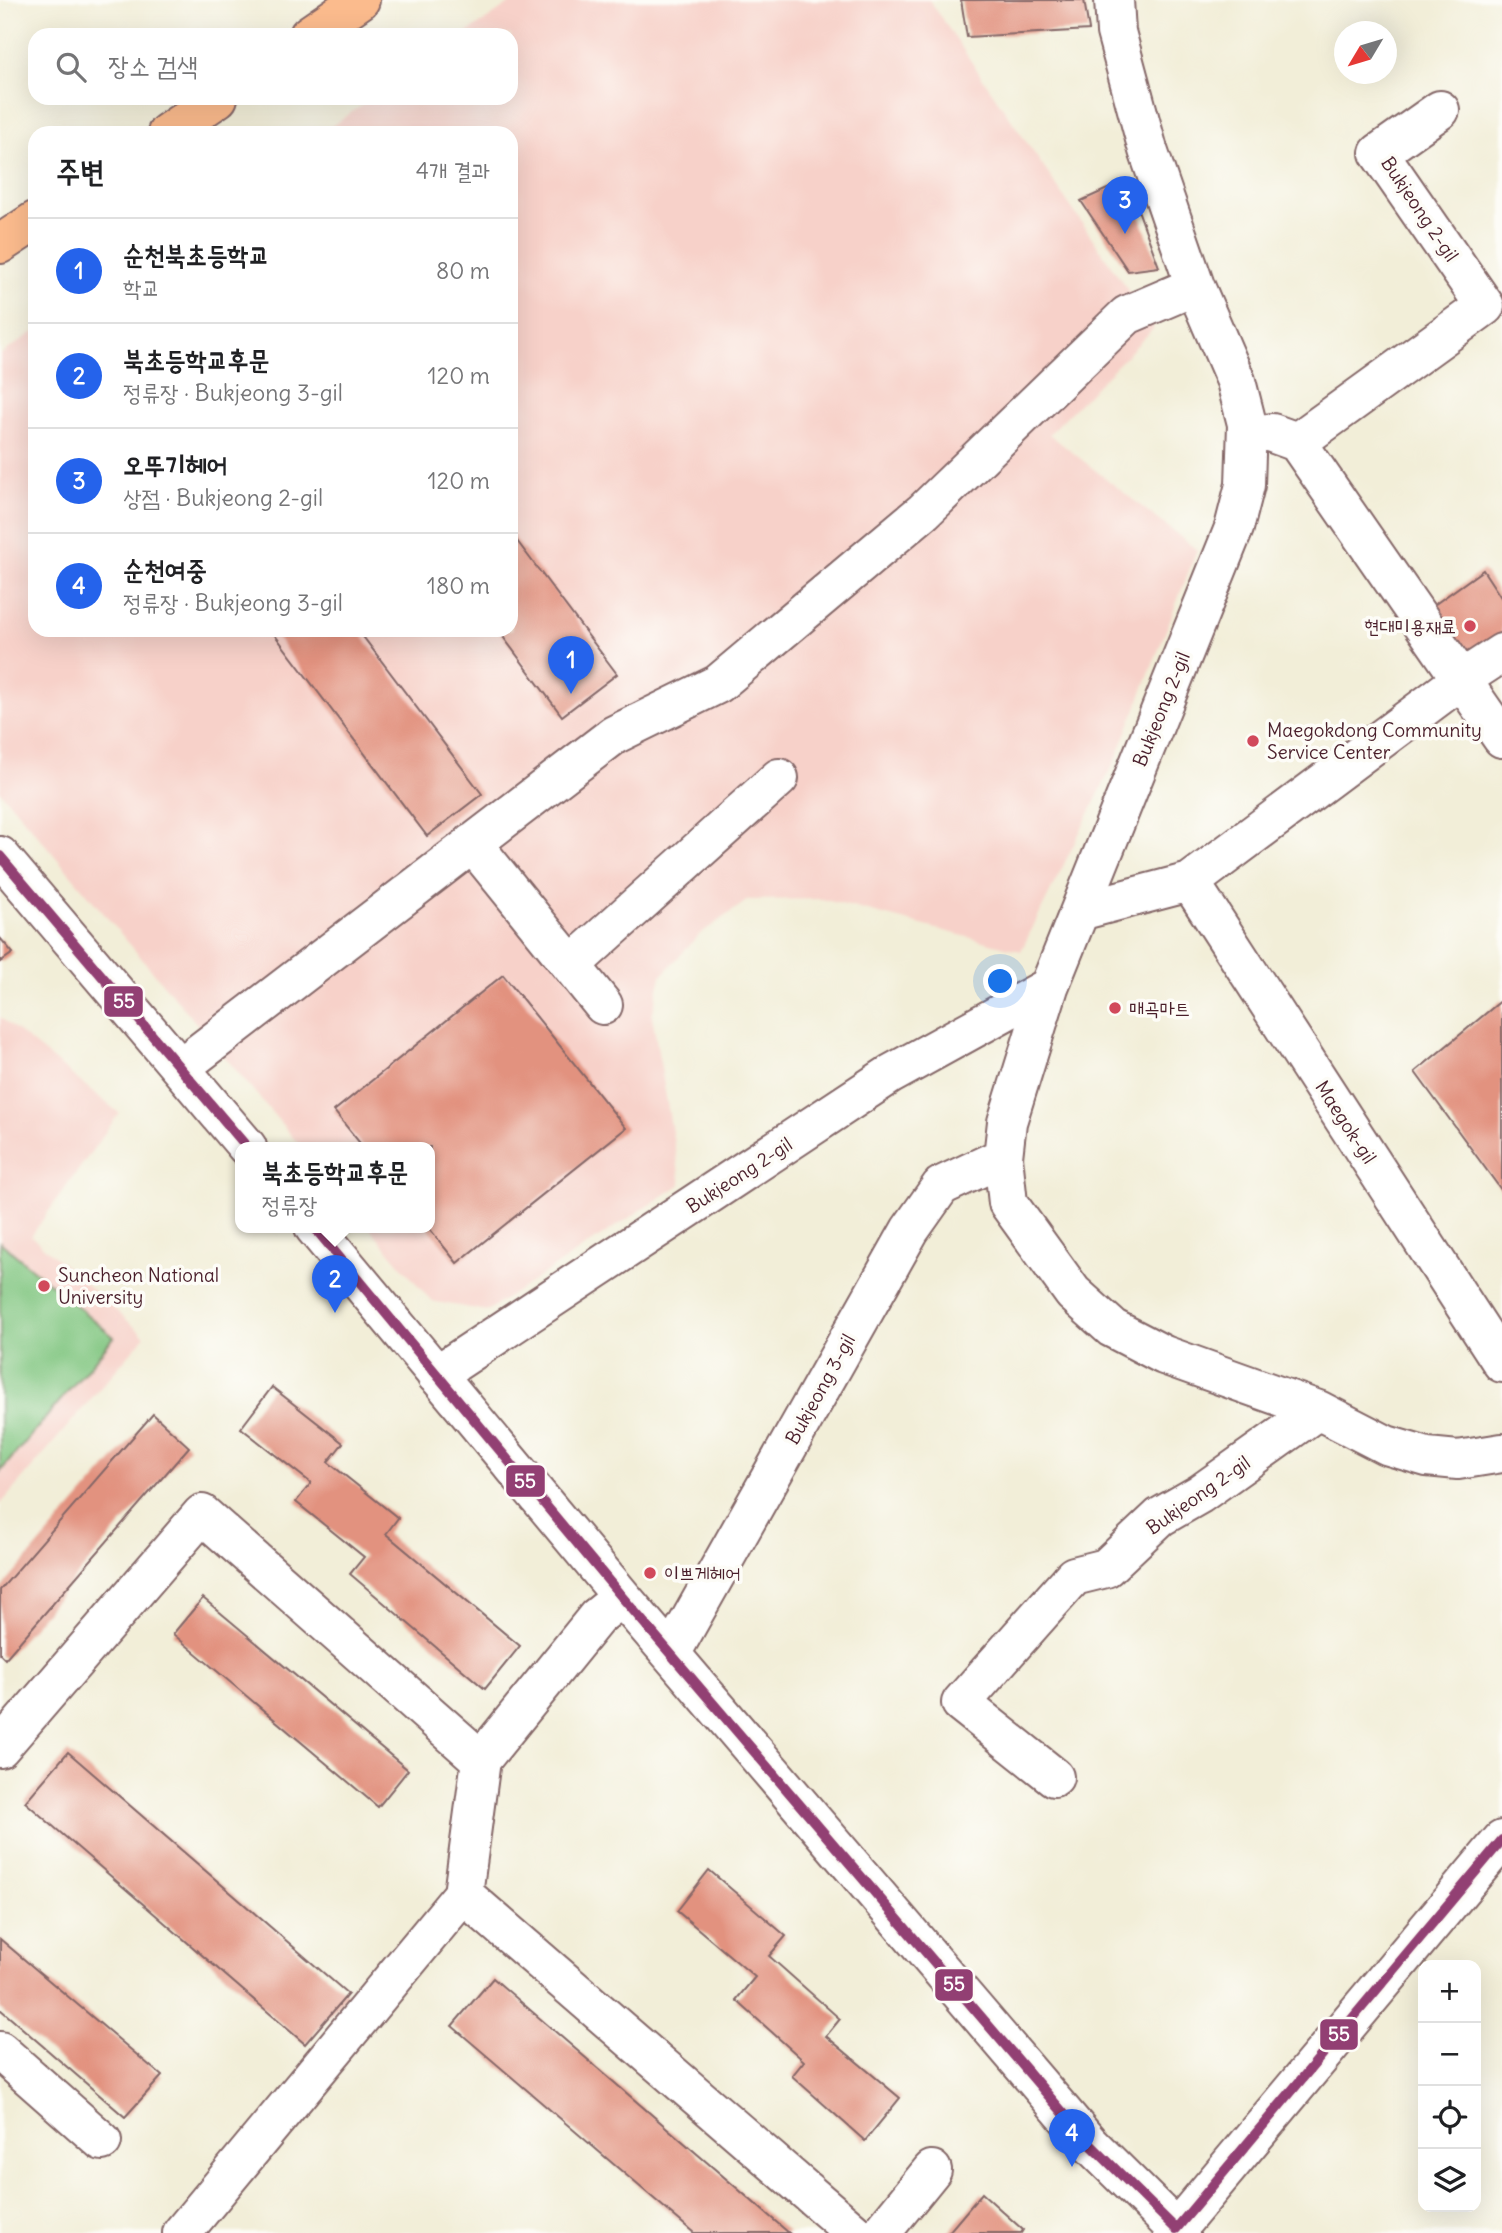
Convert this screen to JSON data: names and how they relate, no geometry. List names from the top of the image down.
{
  "streets": {
    "street": ["Bukjeong 2-gil", "Maegok-gil", "Bukjeong 3-gil"]
  },
  "crossings": [
    ["Bukjeong 2-gil", "Bukjeong 3-gil"]
  ],
  "places": [
    "현대미용재료",
    "Maegokdong Community Service Center",
    "매곡마트",
    "Suncheon National University",
    "이쁘게헤어"
  ],
  "lines": ["transit line 55"],
  "north": "bottom left",
  "page": {
    "search": "장소 검색",
    "heading": ["주변", "4개 결과"],
    "pins": [
      "3",
      "1",
      "2",
      "4"
    ],
    "list": [
      {
        "mark": "1",
        "name": "순천북초등학교",
        "note": "학교",
        "value": "80 m"
      },
      {
        "mark": "2",
        "name": "북초등학교후문",
        "note": "정류장 · Bukjeong 3-gil",
        "value": "120 m"
      },
      {
        "mark": "3",
        "name": "오뚜기헤어",
        "note": "상점 · Bukjeong 2-gil",
        "value": "120 m"
      },
      {
        "mark": "4",
        "name": "순천여중",
        "note": "정류장 · Bukjeong 3-gil",
        "value": "180 m"
      }
    ],
    "popup": ["북초등학교후문", "정류장"],
    "map_buttons": ["+", "−"]
  }
}
